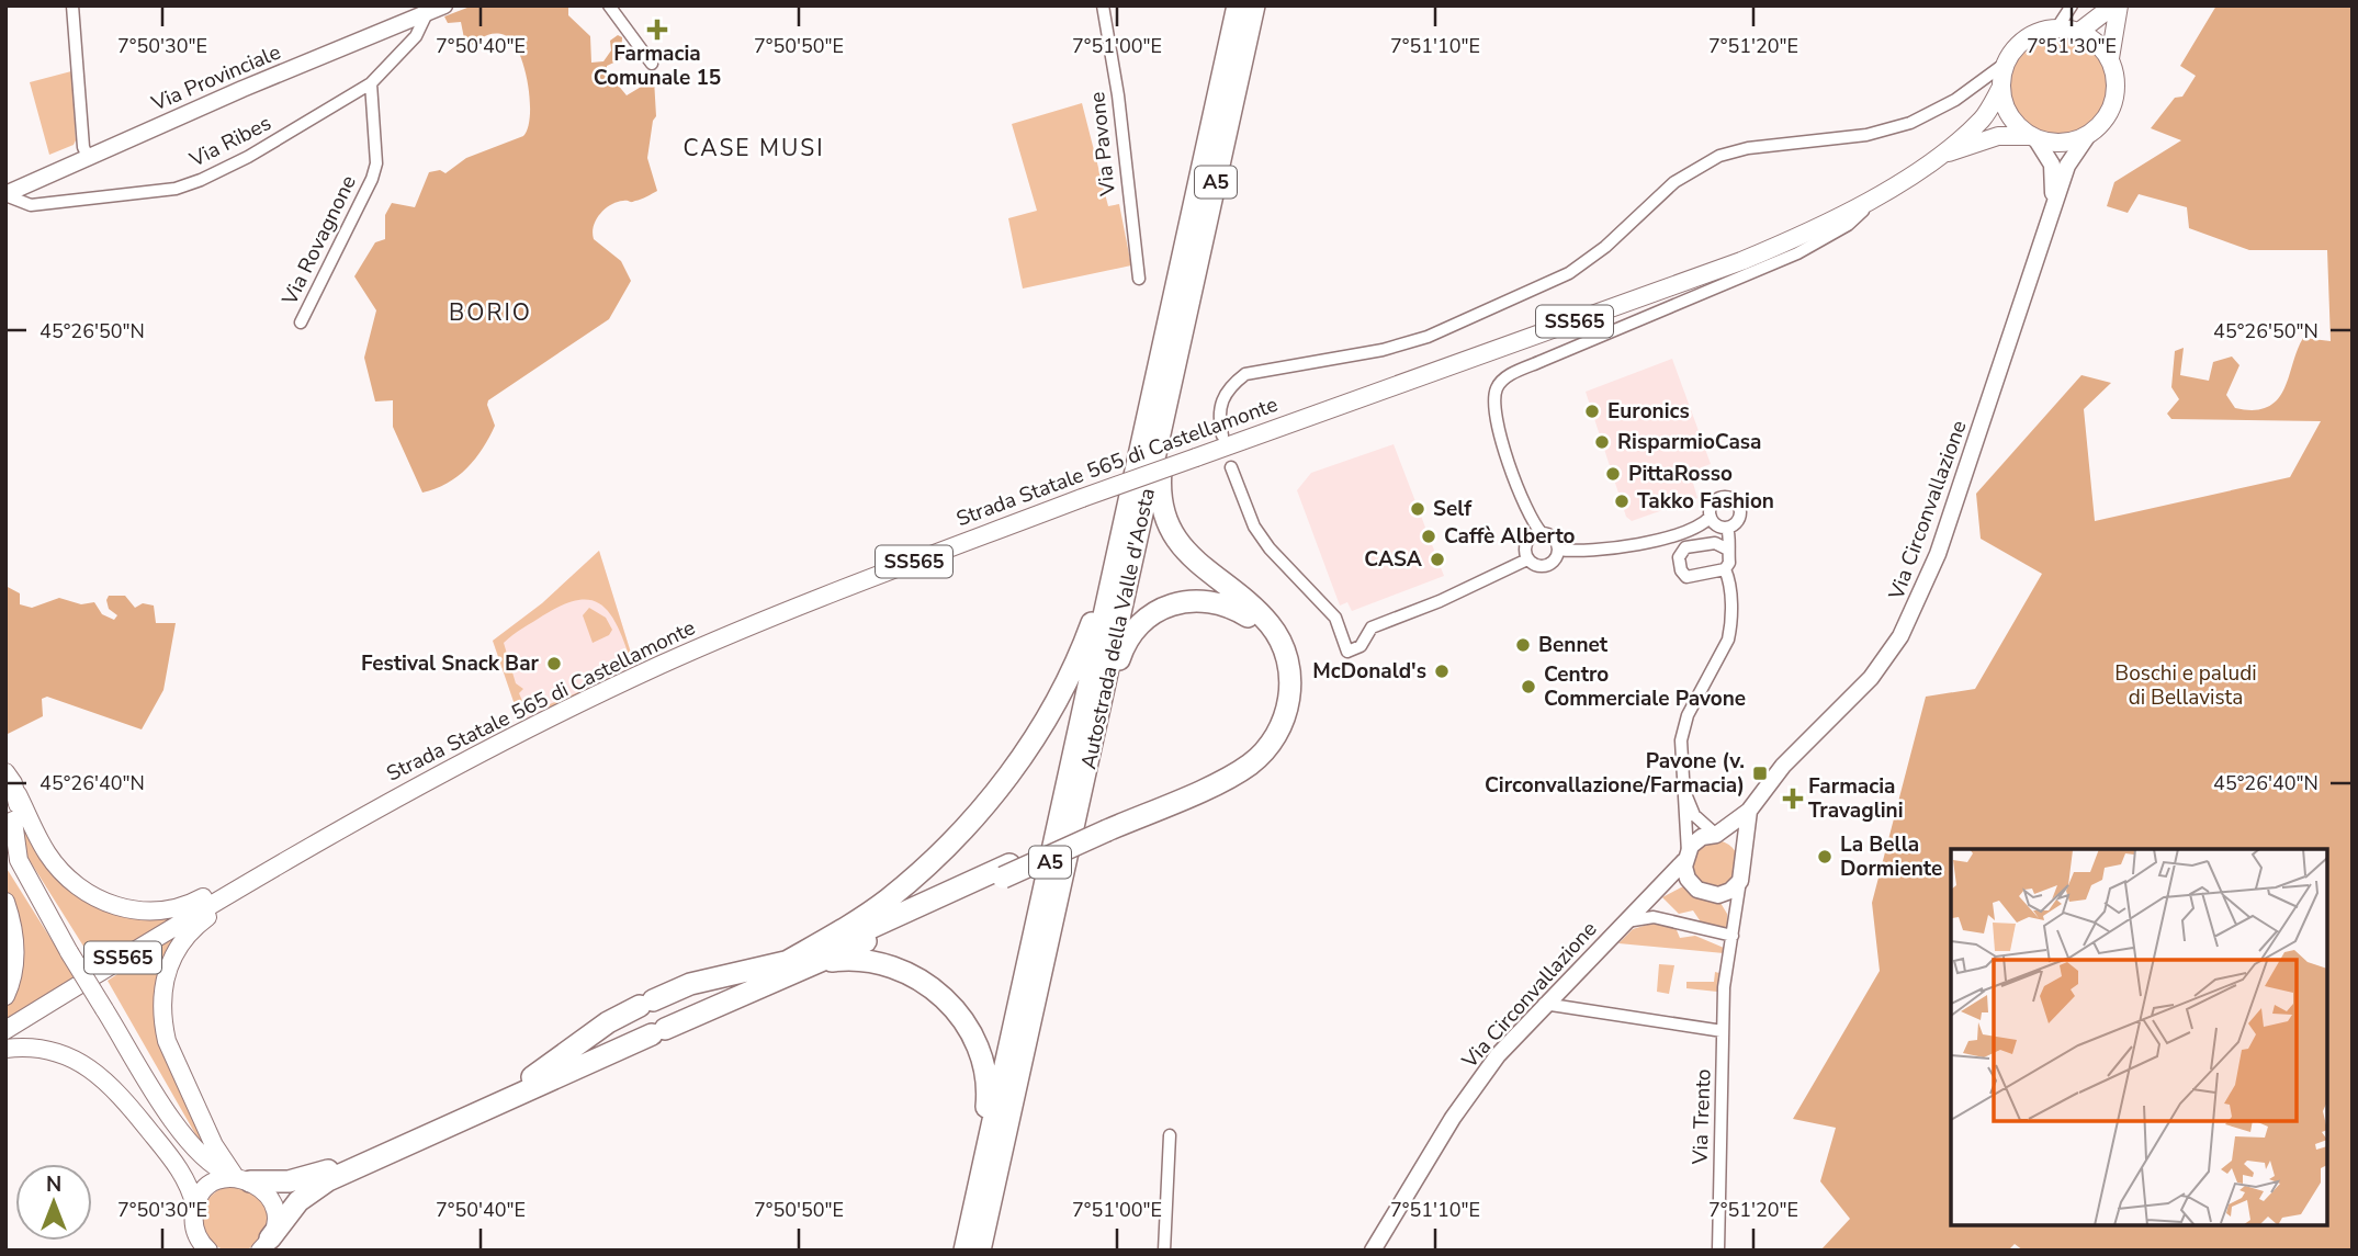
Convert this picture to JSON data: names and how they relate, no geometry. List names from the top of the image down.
{
  "streets": {
    "highway": ["A5", "Autostrada della Valle d'Aosta"],
    "main road": [
      "Via Provinciale",
      "SS565",
      "Strada Statale 565 di Castellamonte",
      "Via Circonvallazione"
    ],
    "street": [
      "Via Ribes",
      "Via Pavone",
      "Via Rovagnone",
      "Via Trento"
    ]
  },
  "crossings": [
    ["Via Provinciale", "Via Ribes"],
    ["Via Ribes", "Via Rovagnone"],
    ["SS565", "Strada Statale 565 di Castellamonte"],
    ["Via Circonvallazione", "Via Trento"]
  ],
  "districts": ["CASE MUSI", "BORIO"],
  "parks": ["Boschi e paludi di Bellavista"],
  "places": {
    "health": ["Farmacia Comunale 15", "Farmacia Travaglini"],
    "other": [
      "Euronics",
      "RisparmioCasa",
      "PittaRosso",
      "Takko Fashion",
      "Self",
      "Caffè Alberto",
      "CASA",
      "Bennet",
      "Festival Snack Bar",
      "McDonald's",
      "Centro Commerciale Pavone",
      "La Bella Dormiente"
    ],
    "transit": ["Pavone (v. Circonvallazione/Farmacia)"]
  },
  "north": "top",
  "coordinates": [
    "7°50'30\"E",
    "7°50'40\"E",
    "7°50'50\"E",
    "7°51'00\"E",
    "7°51'10\"E",
    "7°51'20\"E",
    "7°51'30\"E",
    "45°26'50\"N",
    "45°26'40\"N"
  ]
}
